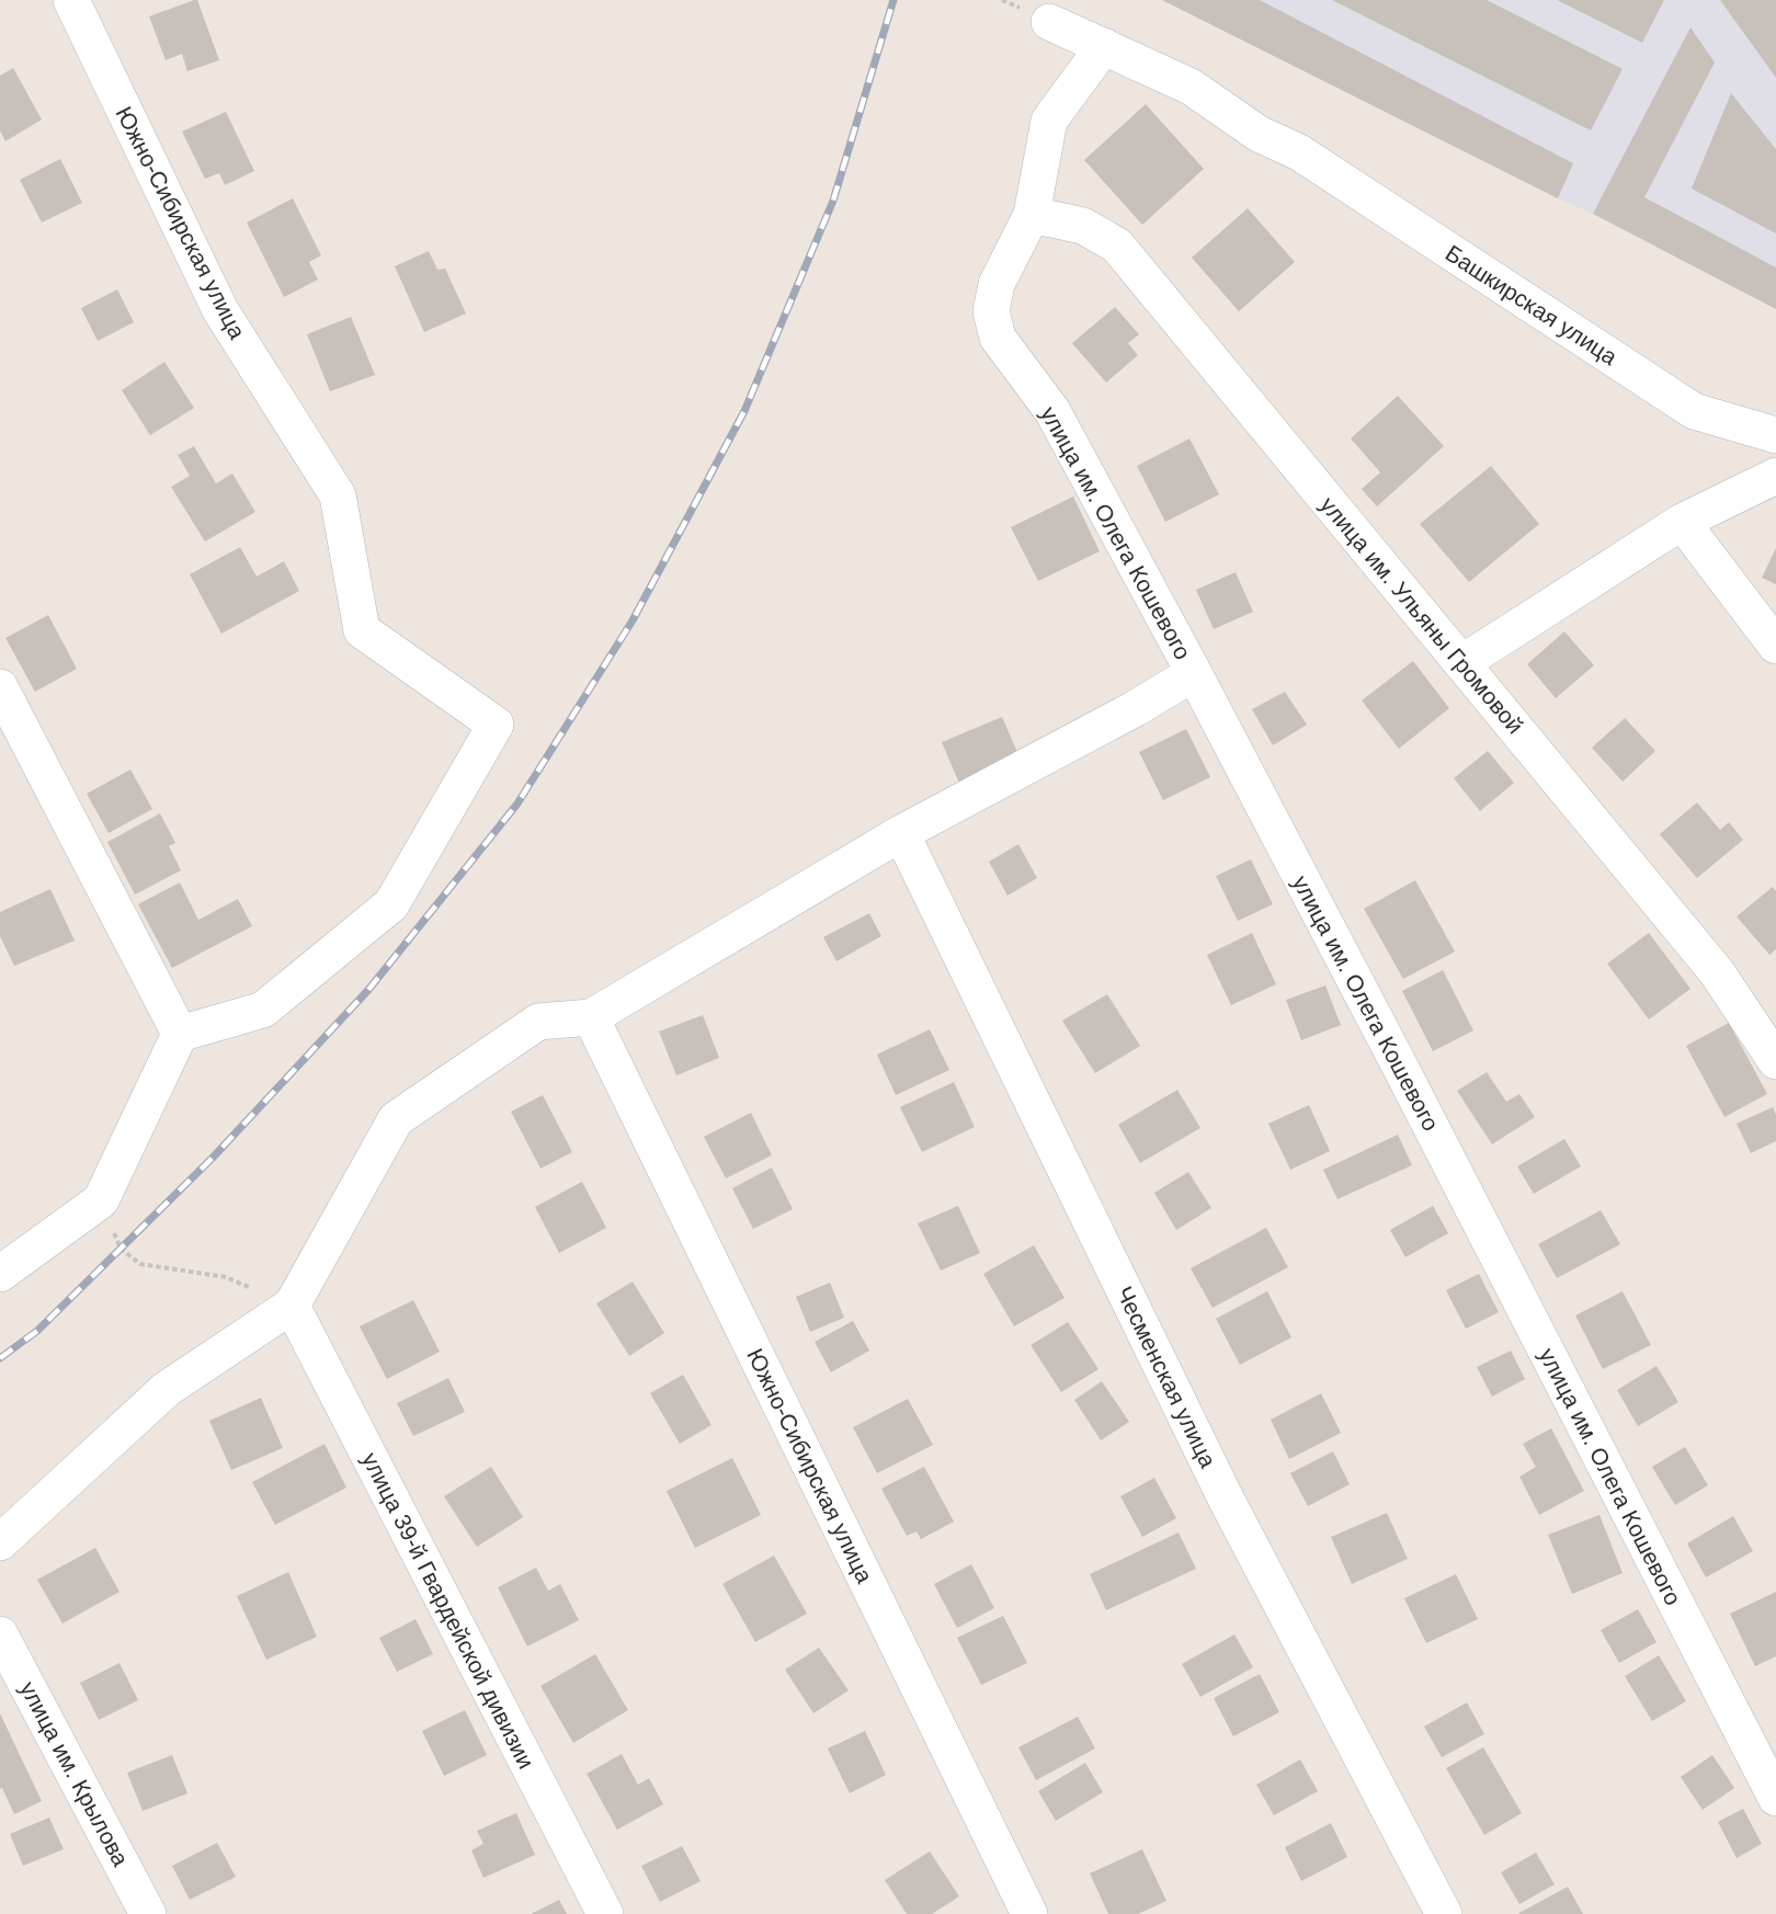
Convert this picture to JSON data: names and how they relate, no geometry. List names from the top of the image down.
{
  "streets": {
    "street": [
      "Южно-Сибирская улица",
      "Башкирская улица",
      "улица им. Олега Кошевого",
      "улица им. Ульяны Громовой",
      "Чесменская улица",
      "улица 39-й Гвардейской дивизии",
      "улица им. Крылова"
    ]
  },
  "crossings": [
    ["Башкирская улица", "улица им. Олега Кошевого"],
    ["улица им. Олега Кошевого", "улица им. Ульяны Громовой"]
  ]
}
